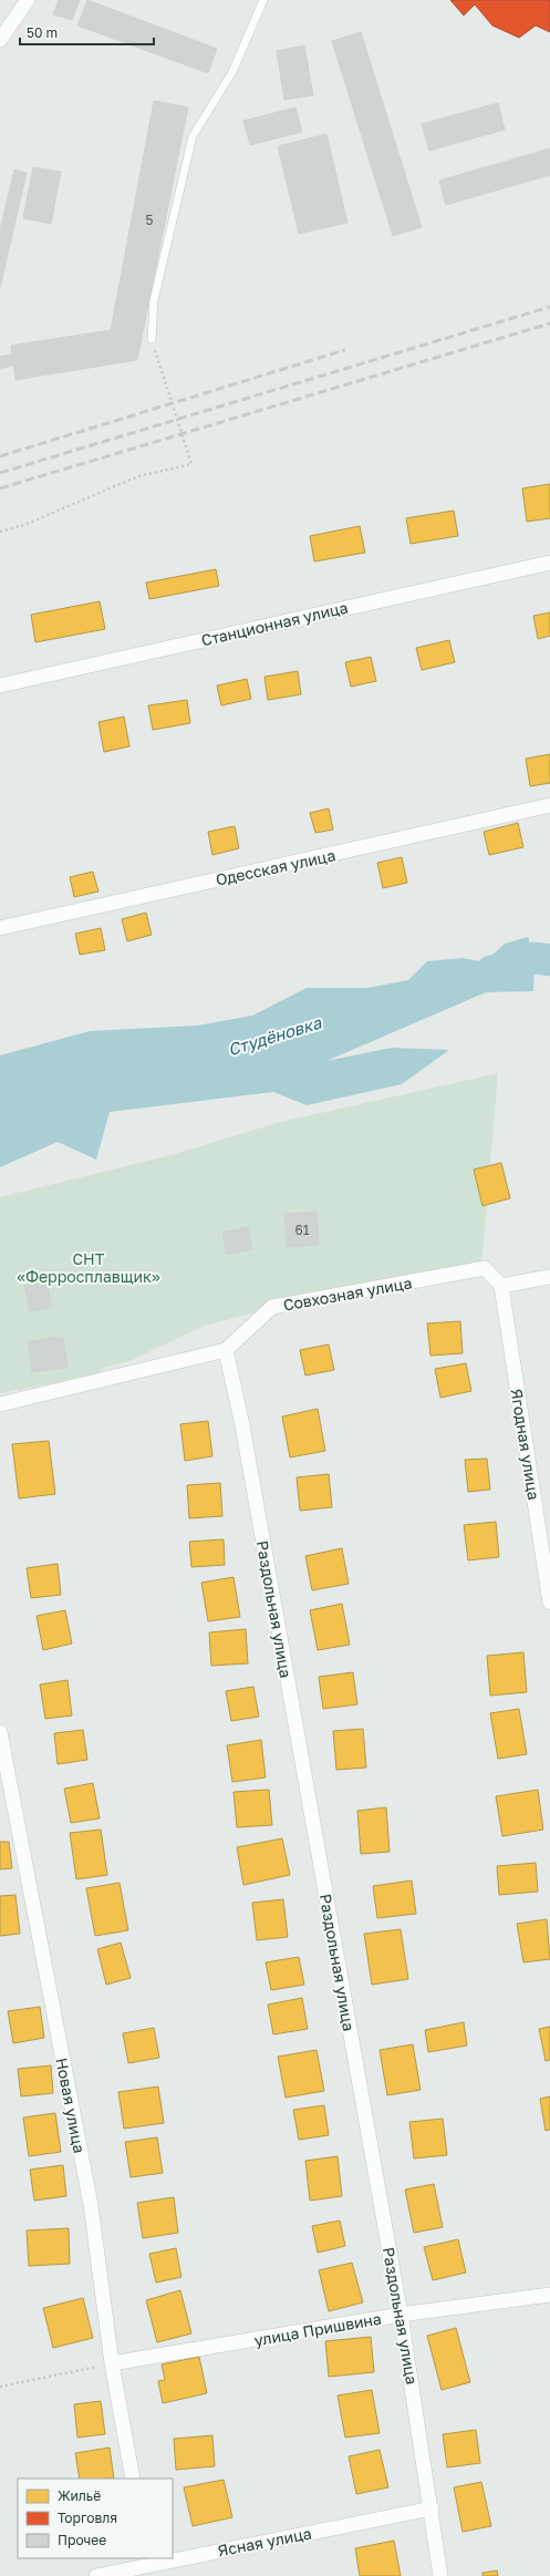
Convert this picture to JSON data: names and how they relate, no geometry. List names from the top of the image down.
{
  "streets": {
    "street": [
      "Станционная улица",
      "Одесская улица",
      "Совхозная улица",
      "Ягодная улица",
      "Раздольная улица",
      "Новая улица",
      "улица Пришвина",
      "Ясная улица"
    ]
  },
  "crossings": [
    ["Совхозная улица", "Ягодная улица"],
    ["Совхозная улица", "Раздольная улица"],
    ["Раздольная улица", "улица Пришвина"],
    ["Раздольная улица", "Ясная улица"],
    ["Новая улица", "улица Пришвина"]
  ],
  "water": ["Студёновка"],
  "parks": ["СНТ «Ферросплавщик»"],
  "house_numbers": ["5", "61"],
  "legend": ["Жильё", "Торговля", "Прочее"],
  "scale_bar": "50 m"
}
